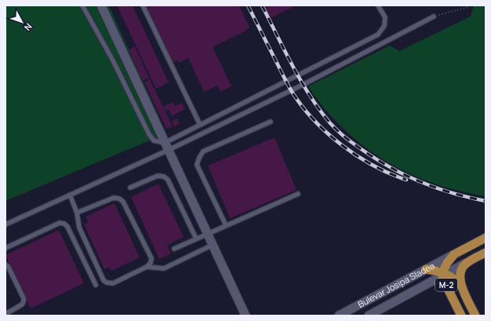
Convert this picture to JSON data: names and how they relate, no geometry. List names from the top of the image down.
{
  "streets": {
    "main road": ["M-2"],
    "street": ["Bulevar Josipa Sladea"]
  },
  "crossings": [
    ["Bulevar Josipa Sladea", "M-2"]
  ],
  "north": "bottom right"
}
